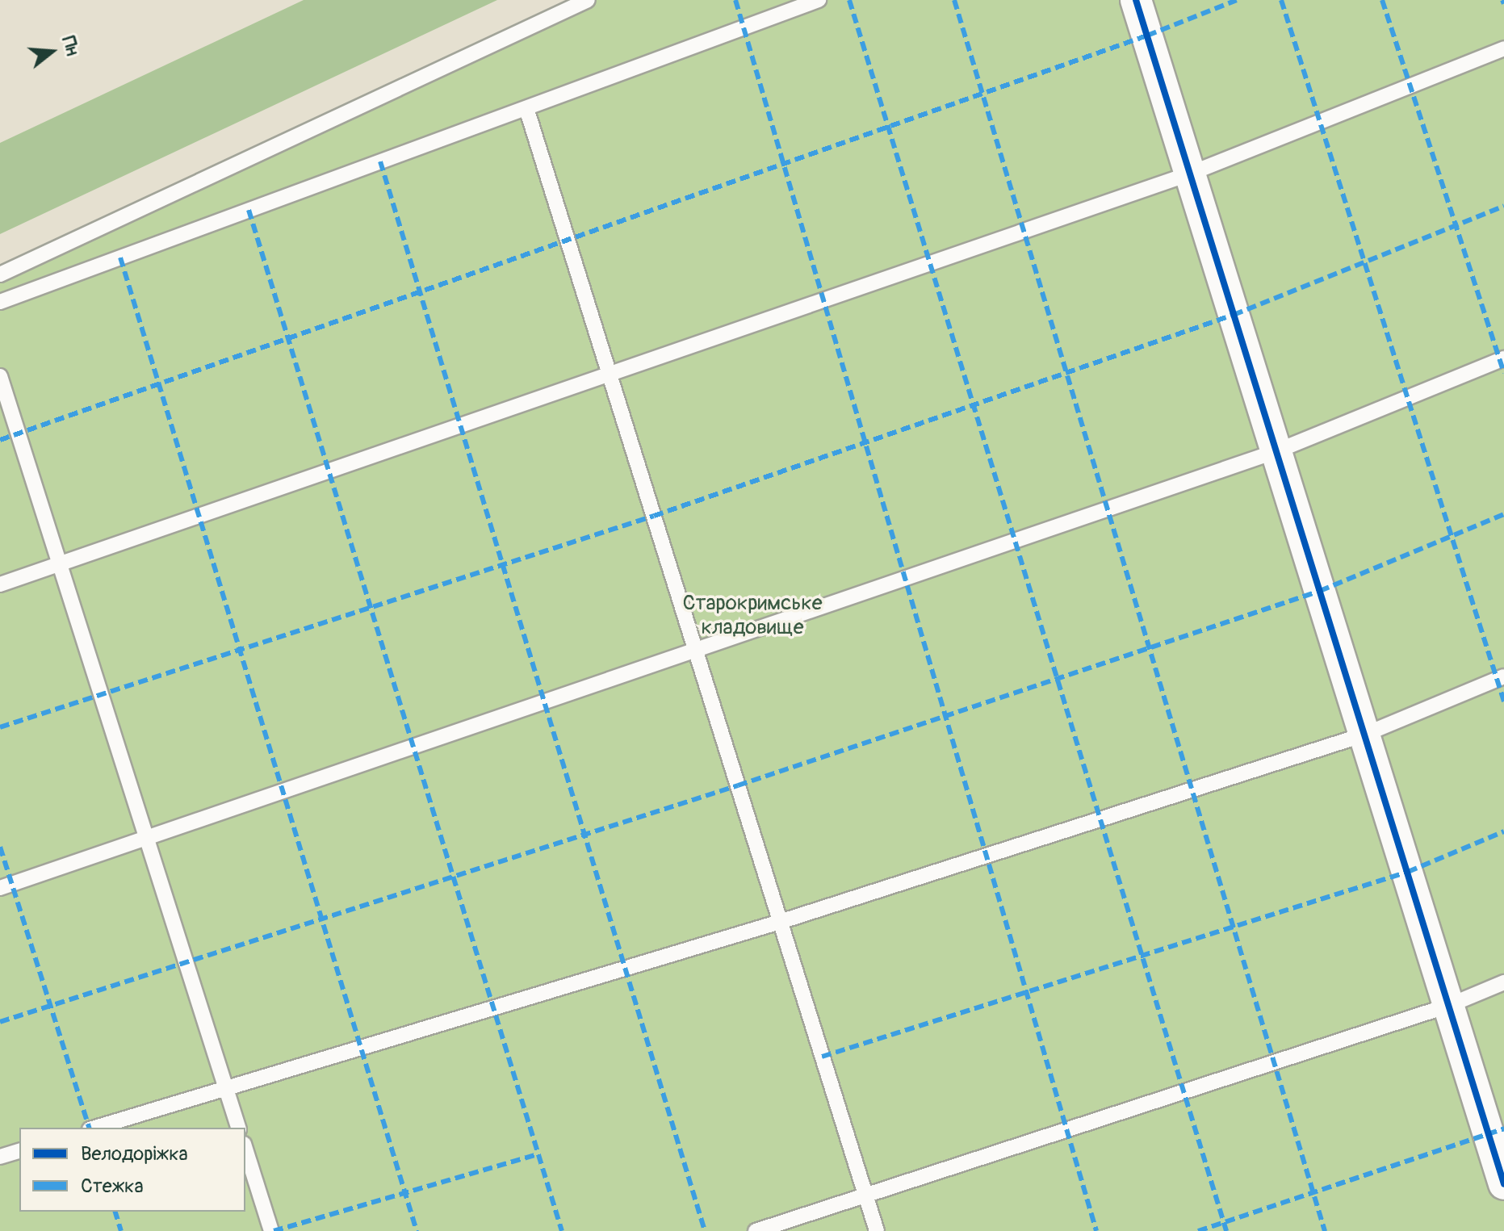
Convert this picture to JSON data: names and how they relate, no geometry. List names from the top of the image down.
{
  "parks": ["Старокримське кладовище"],
  "legend": ["Велодоріжка", "Стежка"],
  "north": "right"
}
